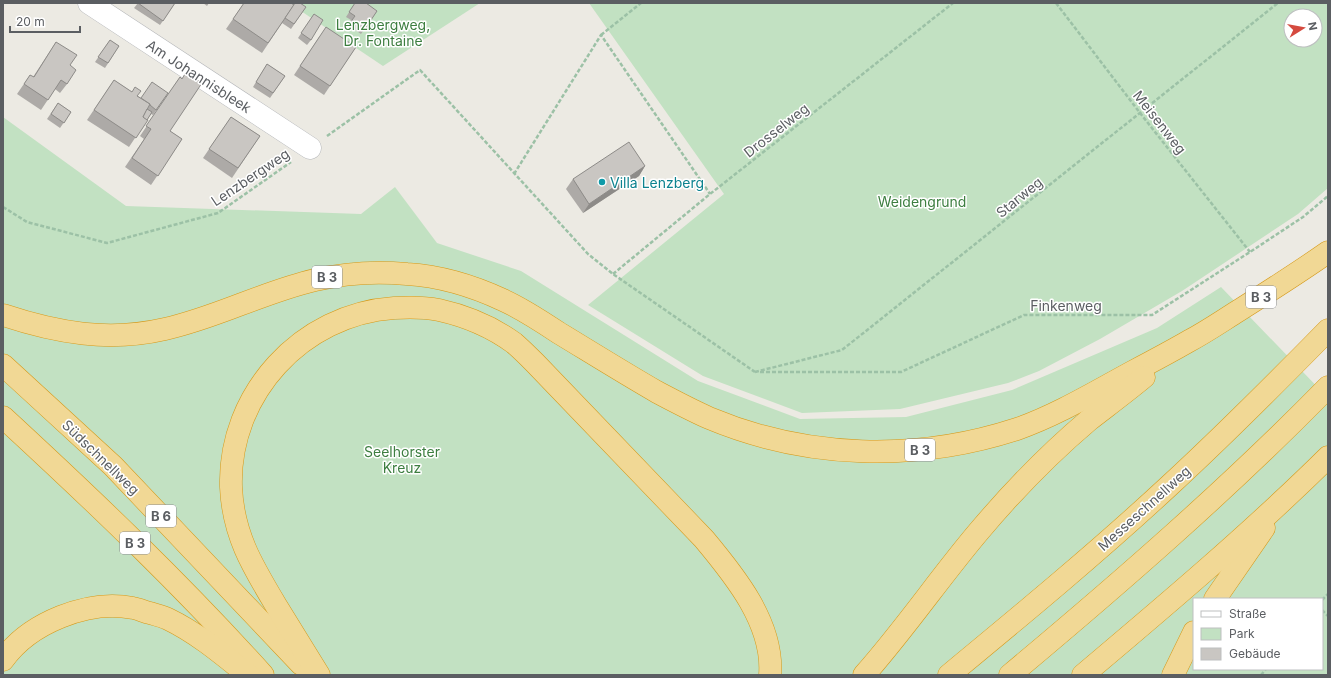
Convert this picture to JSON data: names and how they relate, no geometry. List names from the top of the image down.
{
  "streets": {
    "highway": [
      "B 3",
      "Südschnellweg",
      "Messeschnellweg",
      "B 6"
    ],
    "street": ["Am Johannisbleek"],
    "path": [
      "Meisenweg",
      "Drosselweg",
      "Lenzbergweg",
      "Starweg",
      "Finkenweg"
    ]
  },
  "crossings": [
    ["Am Johannisbleek", "Lenzbergweg"],
    ["Meisenweg", "Starweg"],
    ["Meisenweg", "Finkenweg"],
    ["Starweg", "Finkenweg"]
  ],
  "parks": ["Lenzbergweg, Dr. Fontaine", "Weidengrund", "Seelhorster Kreuz"],
  "places": ["Villa Lenzberg"],
  "legend": ["Straße", "Park", "Gebäude"],
  "scale_bar": "20 m",
  "north": "right"
}
